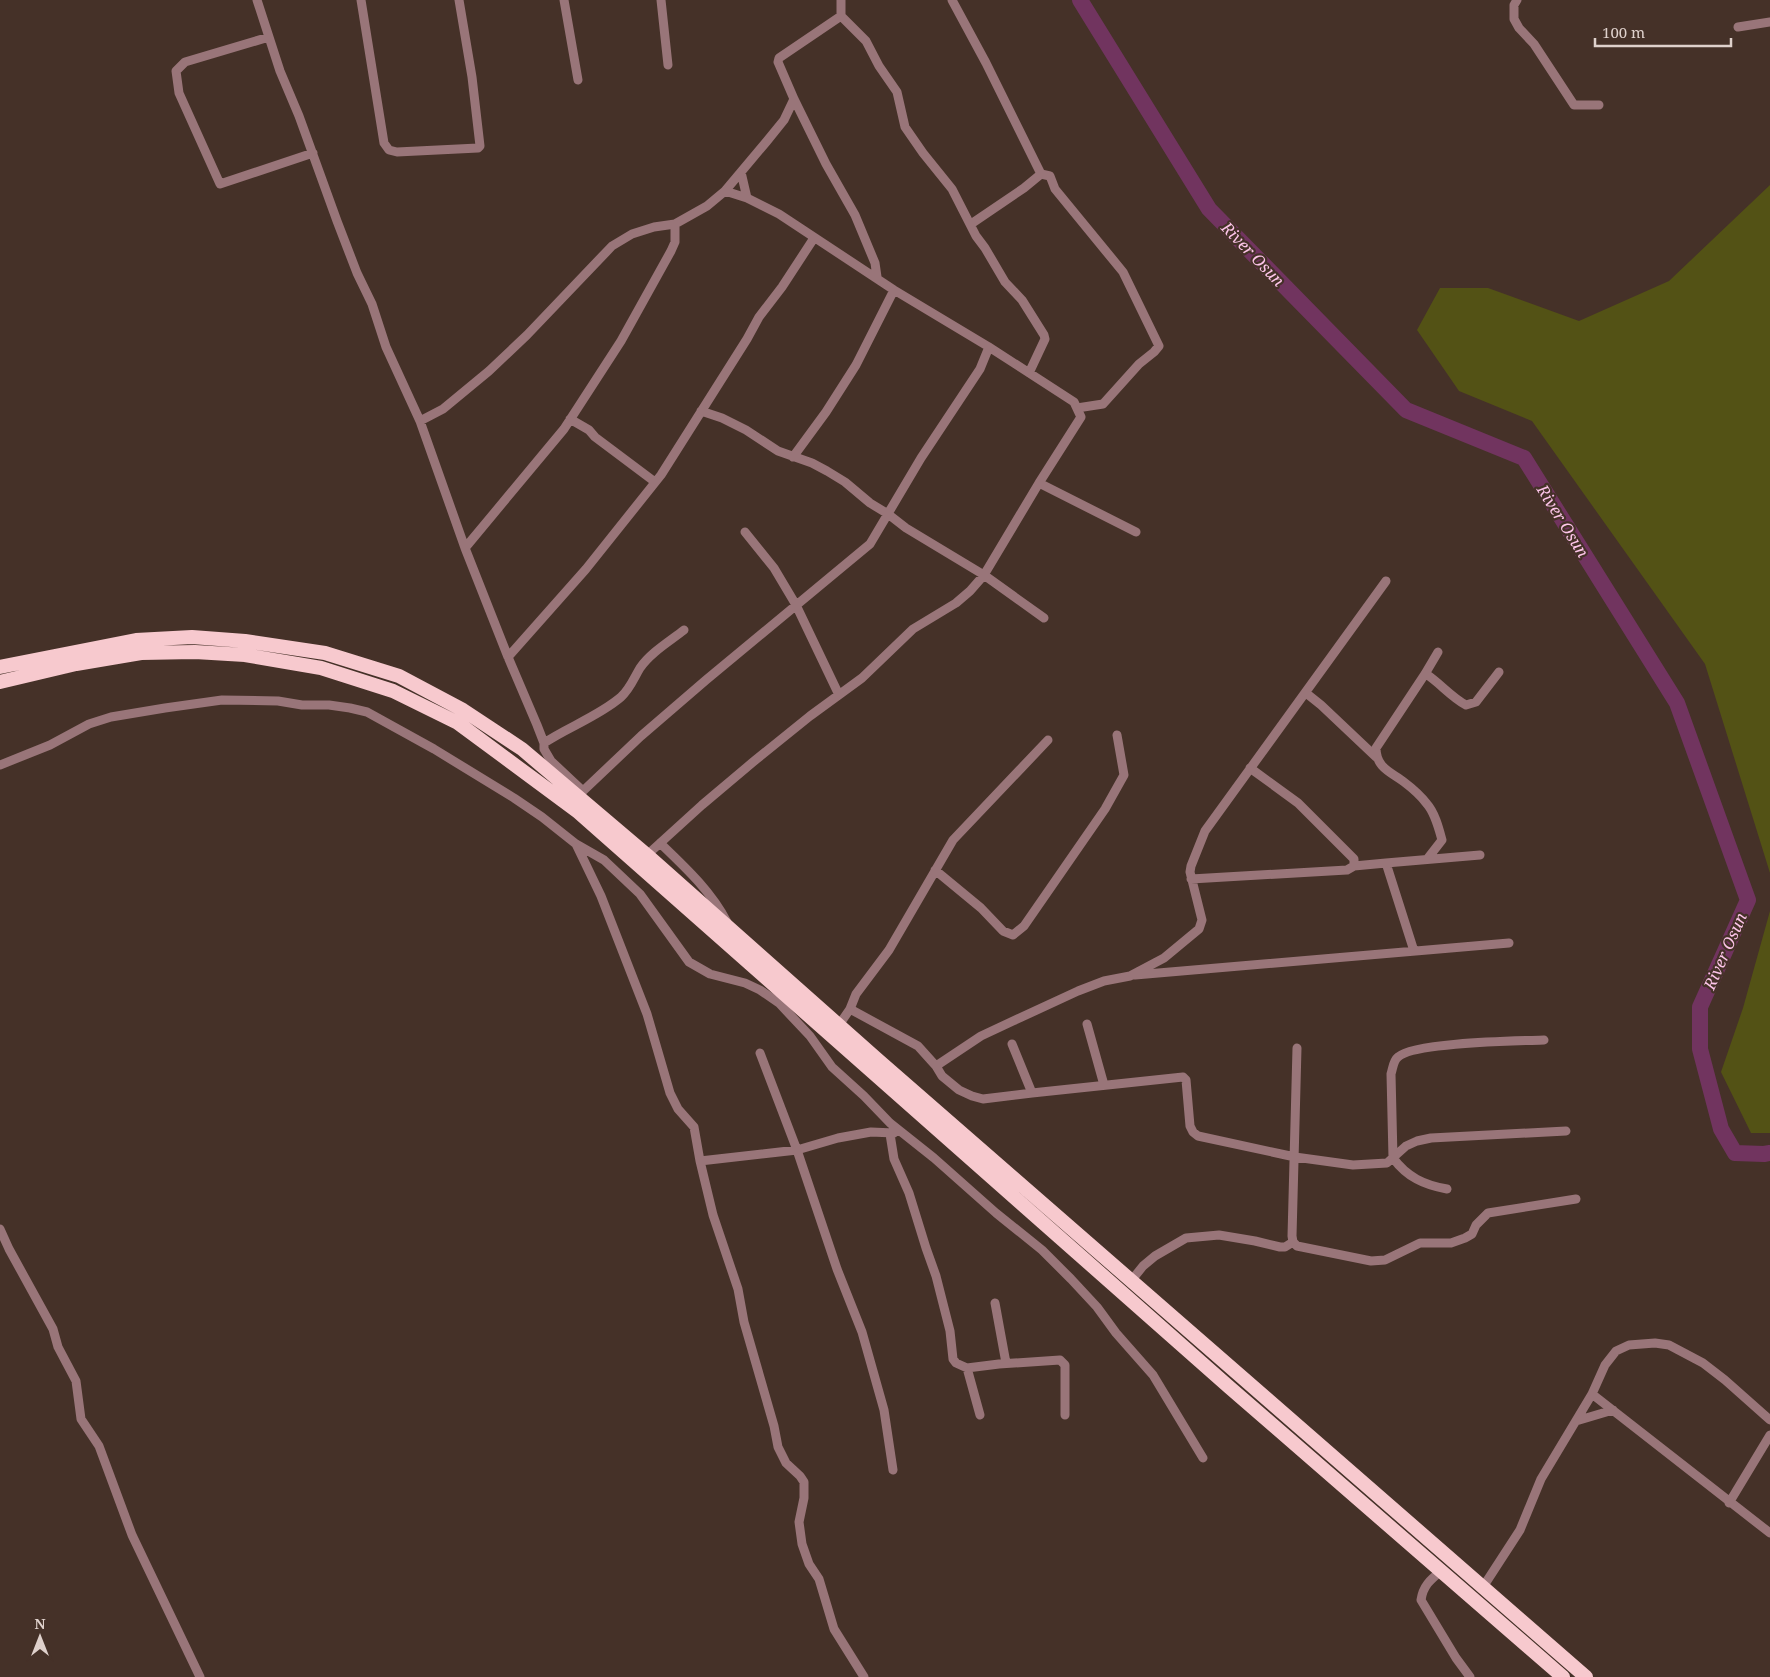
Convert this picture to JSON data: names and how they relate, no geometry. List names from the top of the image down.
{
  "water": ["River Osun"],
  "scale_bar": "100 m",
  "north": "top"
}
